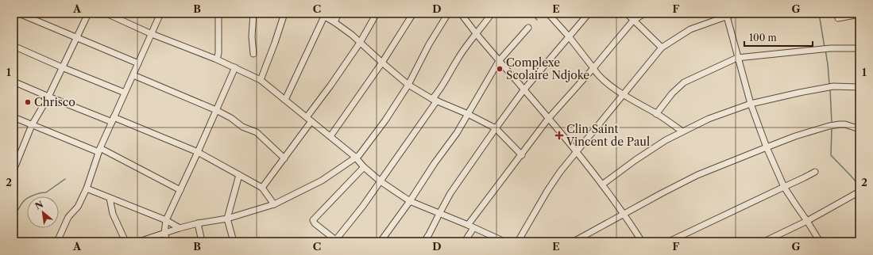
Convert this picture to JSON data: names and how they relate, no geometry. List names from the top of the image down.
{
  "places": {
    "other": ["Complexe Scolaire Ndjoke", "Chrisco"],
    "health": ["Clin Saint Vincent de Paul"]
  },
  "scale_bar": "100 m",
  "north": "top left",
  "grid": {
    "columns": [
      "A",
      "B",
      "C",
      "D",
      "E",
      "F",
      "G"
    ],
    "rows": ["1", "2"]
  }
}
